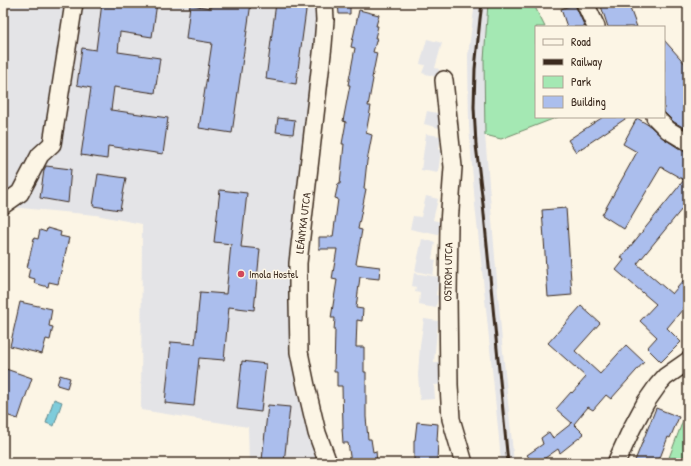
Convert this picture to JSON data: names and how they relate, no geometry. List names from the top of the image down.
{
  "streets": {
    "street": ["LEÁNYKA UTCA", "OSTROM UTCA"]
  },
  "places": ["Imola Hostel"],
  "legend": [
    "Road",
    "Railway",
    "Park",
    "Building"
  ]
}
